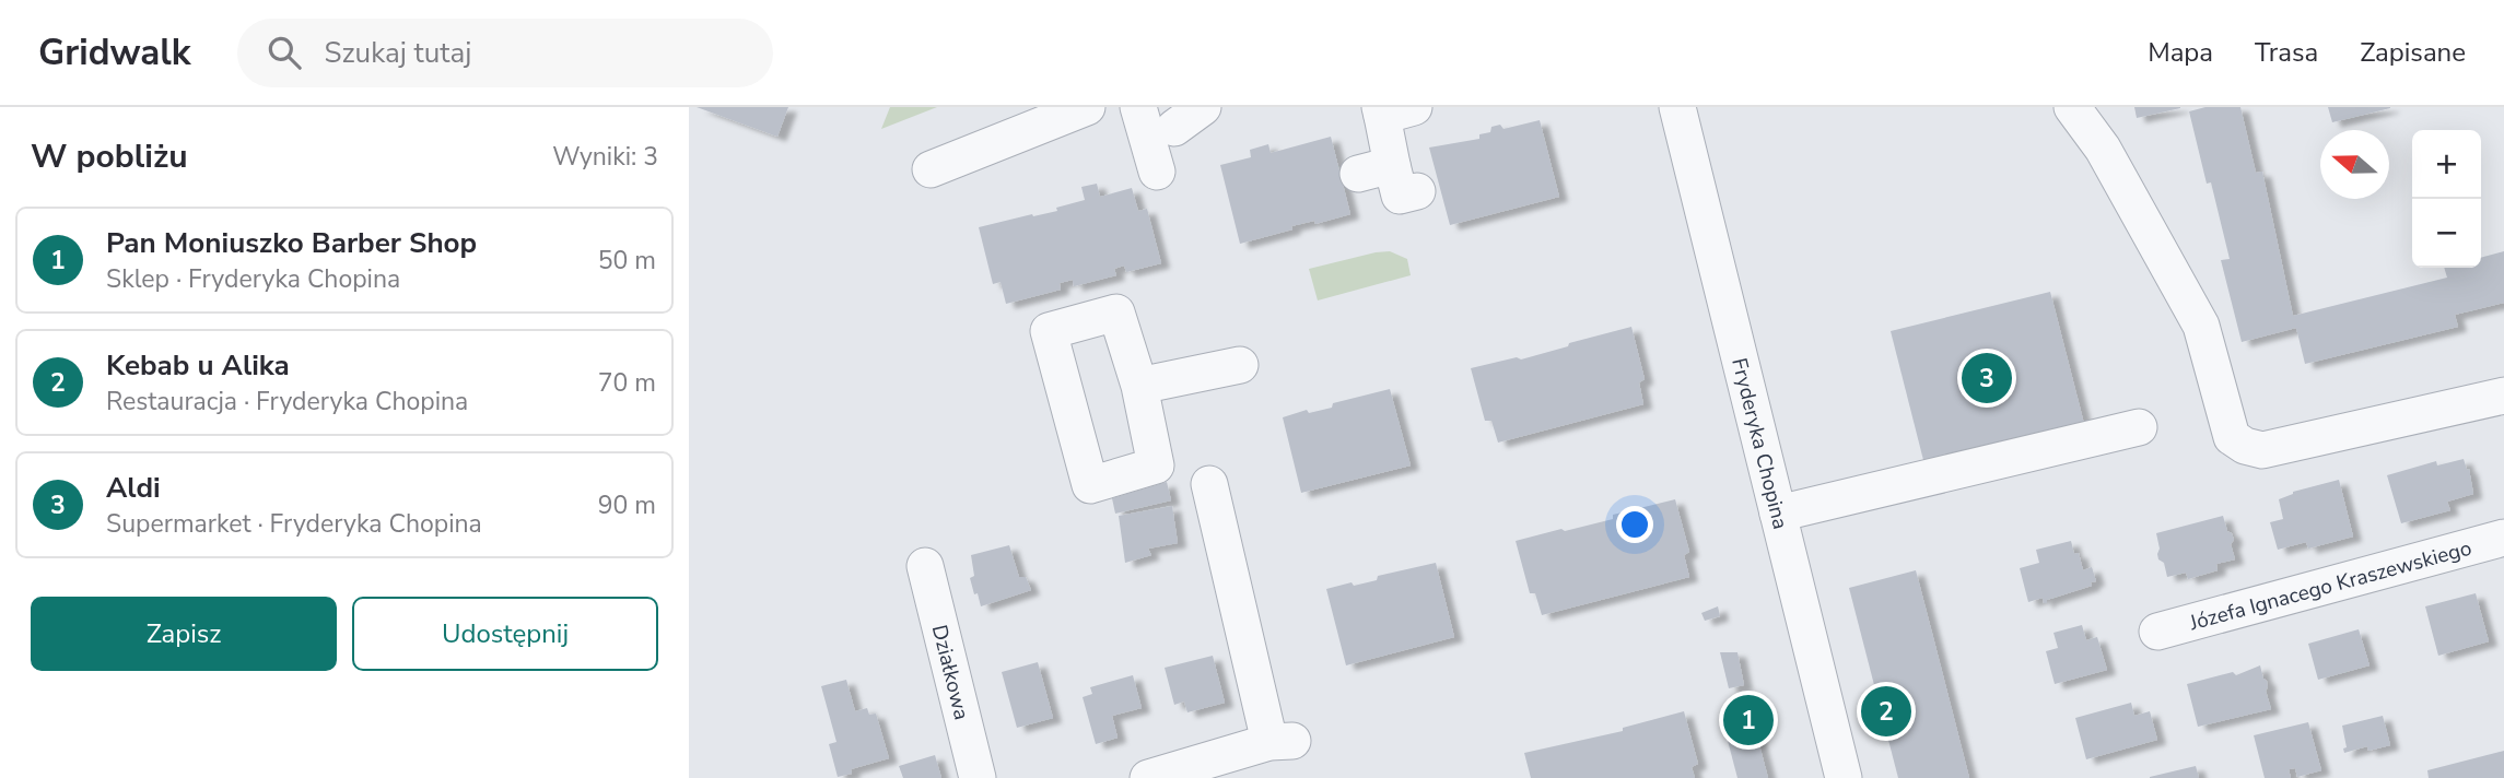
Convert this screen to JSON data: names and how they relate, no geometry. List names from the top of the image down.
{
  "streets": {
    "street": ["Fryderyka Chopina", "Józefa Ignacego Kraszewskiego", "Działkowa"]
  },
  "north": "left",
  "page": {
    "header": "Gridwalk",
    "search": "Szukaj tutaj",
    "nav": ["Mapa", "Trasa", "Zapisane"],
    "heading": ["W pobliżu", "Wyniki: 3"],
    "map_buttons": ["+", "−"],
    "list": [
      {
        "mark": "1",
        "name": "Pan Moniuszko Barber Shop",
        "note": "Sklep · Fryderyka Chopina",
        "value": "50 m"
      },
      {
        "mark": "2",
        "name": "Kebab u Alika",
        "note": "Restauracja · Fryderyka Chopina",
        "value": "70 m"
      },
      {
        "mark": "3",
        "name": "Aldi",
        "note": "Supermarket · Fryderyka Chopina",
        "value": "90 m"
      }
    ],
    "pins": ["3", "2", "1"],
    "buttons": ["Zapisz", "Udostępnij"]
  }
}
